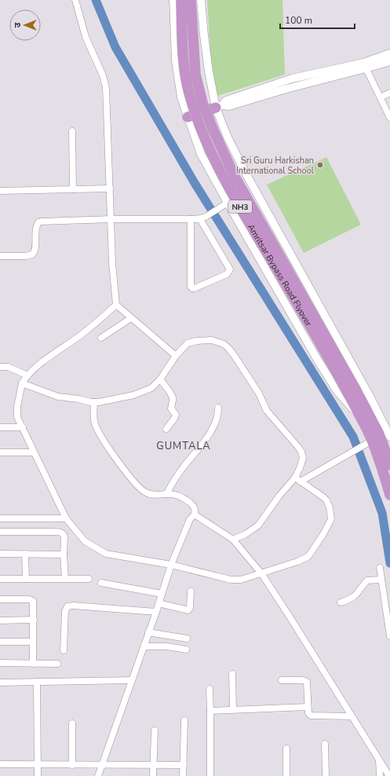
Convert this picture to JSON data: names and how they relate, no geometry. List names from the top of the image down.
{
  "streets": {
    "highway": ["NH3", "Amritsar Bypass Road Flyover"]
  },
  "crossings": [
    ["NH3", "Amritsar Bypass Road Flyover"]
  ],
  "districts": ["GUMTALA"],
  "places": ["Sri Guru Harkishan International School"],
  "scale_bar": "100 m",
  "north": "left"
}
